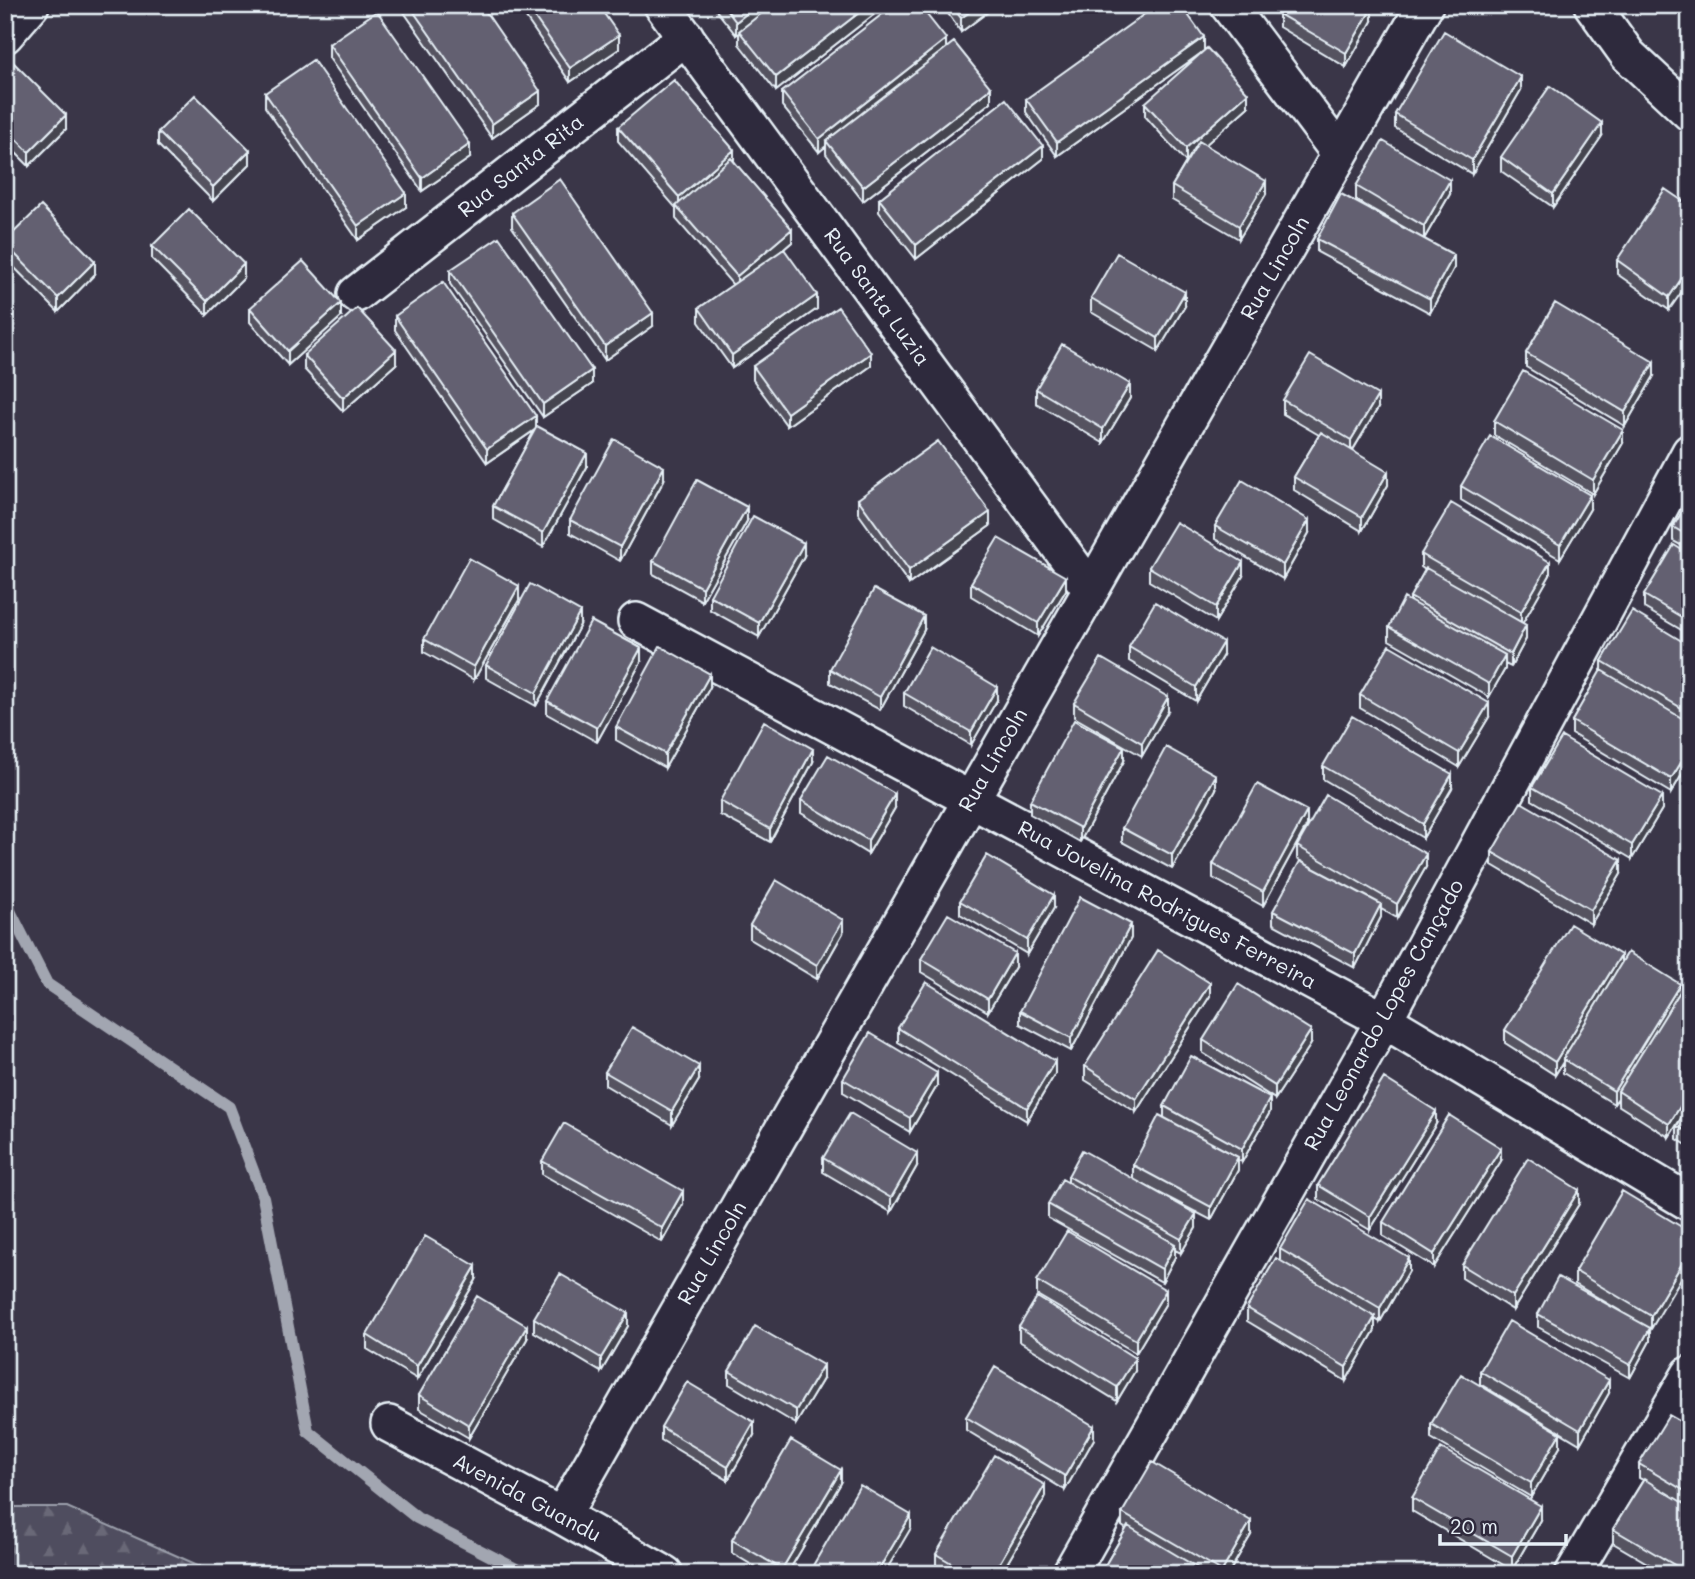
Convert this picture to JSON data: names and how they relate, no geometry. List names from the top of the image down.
{
  "streets": {
    "street": [
      "Rua Santa Rita",
      "Rua Lincoln",
      "Rua Santa Luzia",
      "Rua Jovelina Rodrigues Ferreira",
      "Rua Leonardo Lopes Cançado",
      "Avenida Guandu"
    ]
  },
  "crossings": [
    ["Rua Santa Rita", "Rua Santa Luzia"],
    ["Rua Lincoln", "Rua Santa Luzia"],
    ["Rua Lincoln", "Rua Jovelina Rodrigues Ferreira"],
    ["Rua Lincoln", "Avenida Guandu"],
    ["Rua Jovelina Rodrigues Ferreira", "Rua Leonardo Lopes Cançado"]
  ],
  "scale_bar": "20 m"
}
